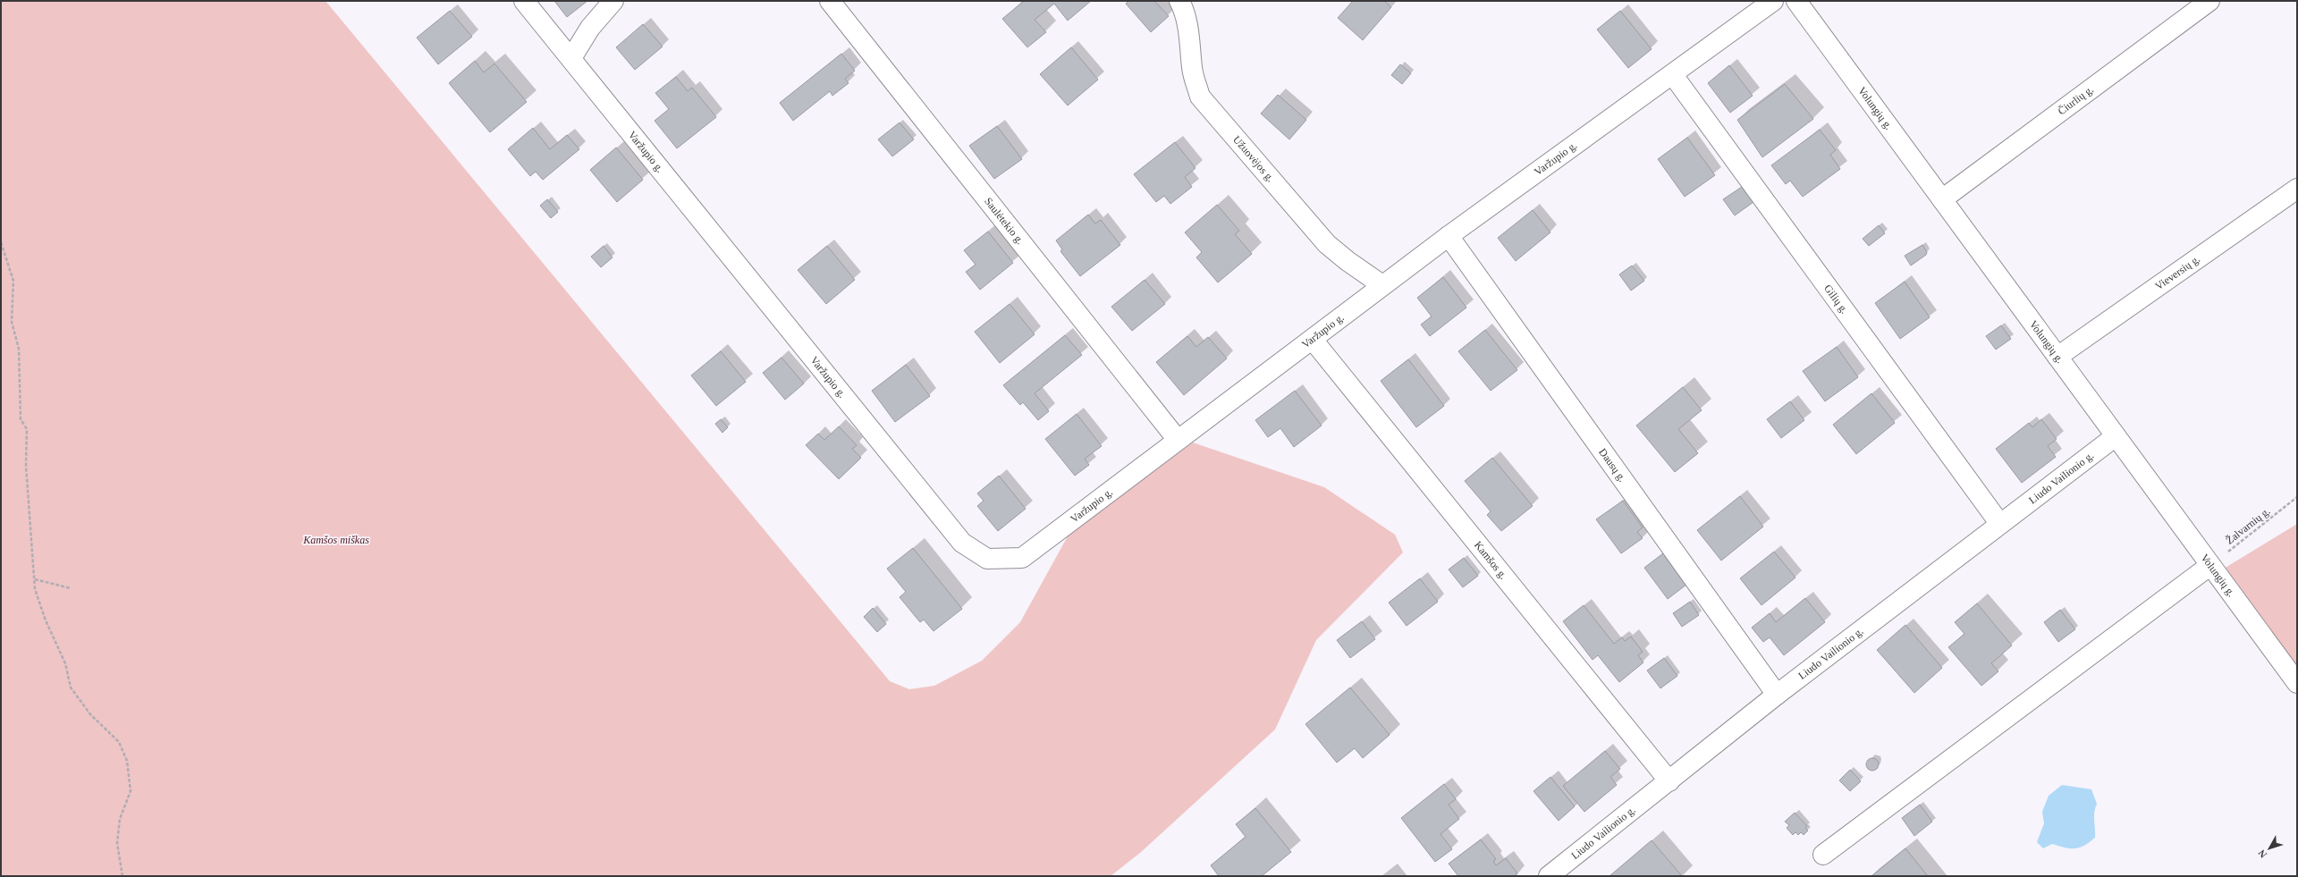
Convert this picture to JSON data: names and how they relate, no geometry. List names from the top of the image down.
{
  "streets": {
    "street": [
      "Čiurlių g.",
      "Volungių g.",
      "Varžupio g.",
      "Užuovėjos g.",
      "Saulėtekio g.",
      "Vieversių g.",
      "Gilių g.",
      "Dausų g.",
      "Liudo Vailionio g.",
      "Kamšos g."
    ],
    "path": ["Žalvarnių g."]
  },
  "crossings": [
    ["Čiurlių g.", "Volungių g."],
    ["Volungių g.", "Vieversių g."],
    ["Volungių g.", "Liudo Vailionio g."],
    ["Volungių g.", "Žalvarnių g."],
    ["Varžupio g.", "Užuovėjos g."],
    ["Varžupio g.", "Saulėtekio g."],
    ["Varžupio g.", "Gilių g."],
    ["Varžupio g.", "Dausų g."],
    ["Varžupio g.", "Kamšos g."],
    ["Gilių g.", "Liudo Vailionio g."],
    ["Dausų g.", "Liudo Vailionio g."],
    ["Liudo Vailionio g.", "Kamšos g."]
  ],
  "parks": ["Kamšos miškas"],
  "north": "bottom left"
}
